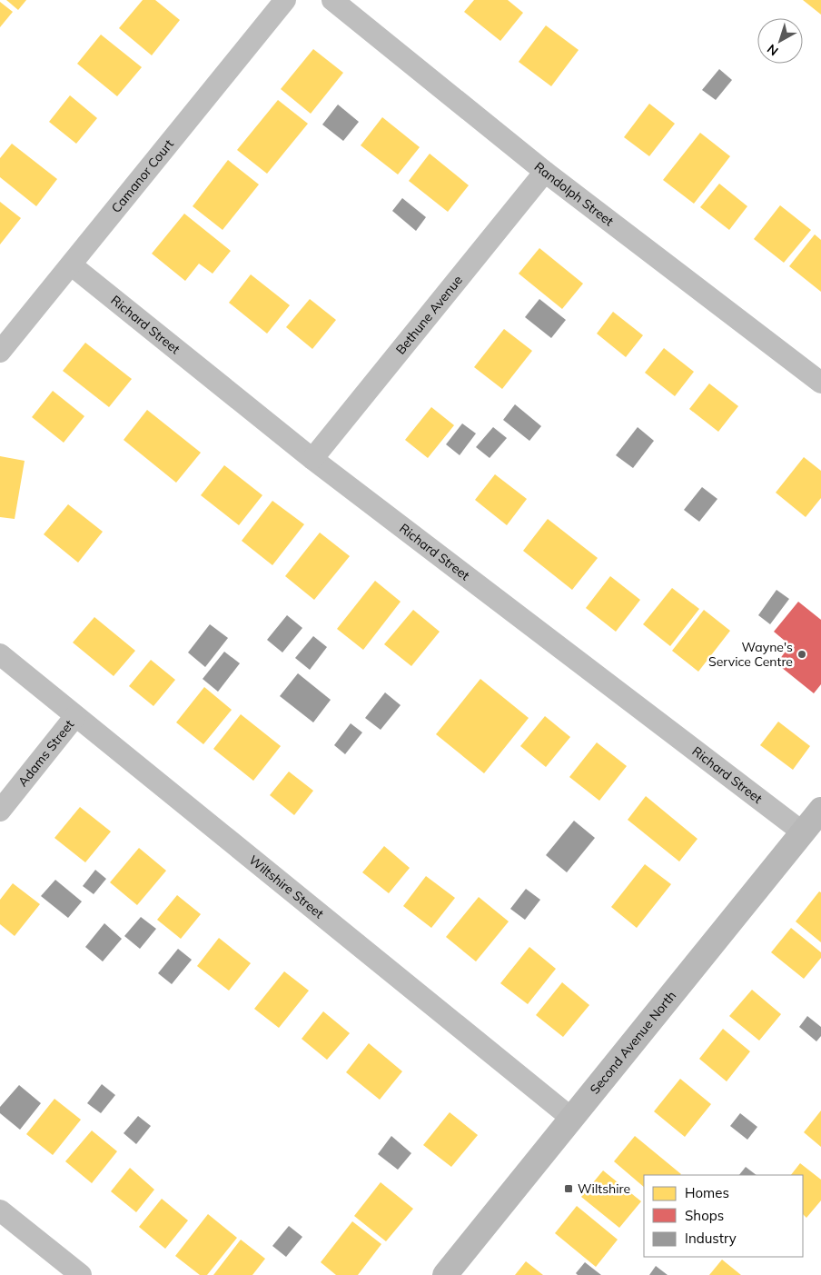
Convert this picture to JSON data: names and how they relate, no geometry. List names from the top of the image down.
{
  "streets": {
    "main road": ["Second Avenue North"],
    "street": [
      "Camanor Court",
      "Randolph Street",
      "Bethune Avenue",
      "Richard Street",
      "Adams Street",
      "Wiltshire Street"
    ]
  },
  "crossings": [
    ["Camanor Court", "Richard Street"],
    ["Randolph Street", "Bethune Avenue"],
    ["Bethune Avenue", "Richard Street"],
    ["Richard Street", "Second Avenue North"],
    ["Adams Street", "Wiltshire Street"],
    ["Wiltshire Street", "Second Avenue North"]
  ],
  "places": {
    "other": ["Wayne's Service Centre"],
    "transit": ["Wiltshire"]
  },
  "legend": ["Homes", "Shops", "Industry"],
  "north": "bottom left"
}
